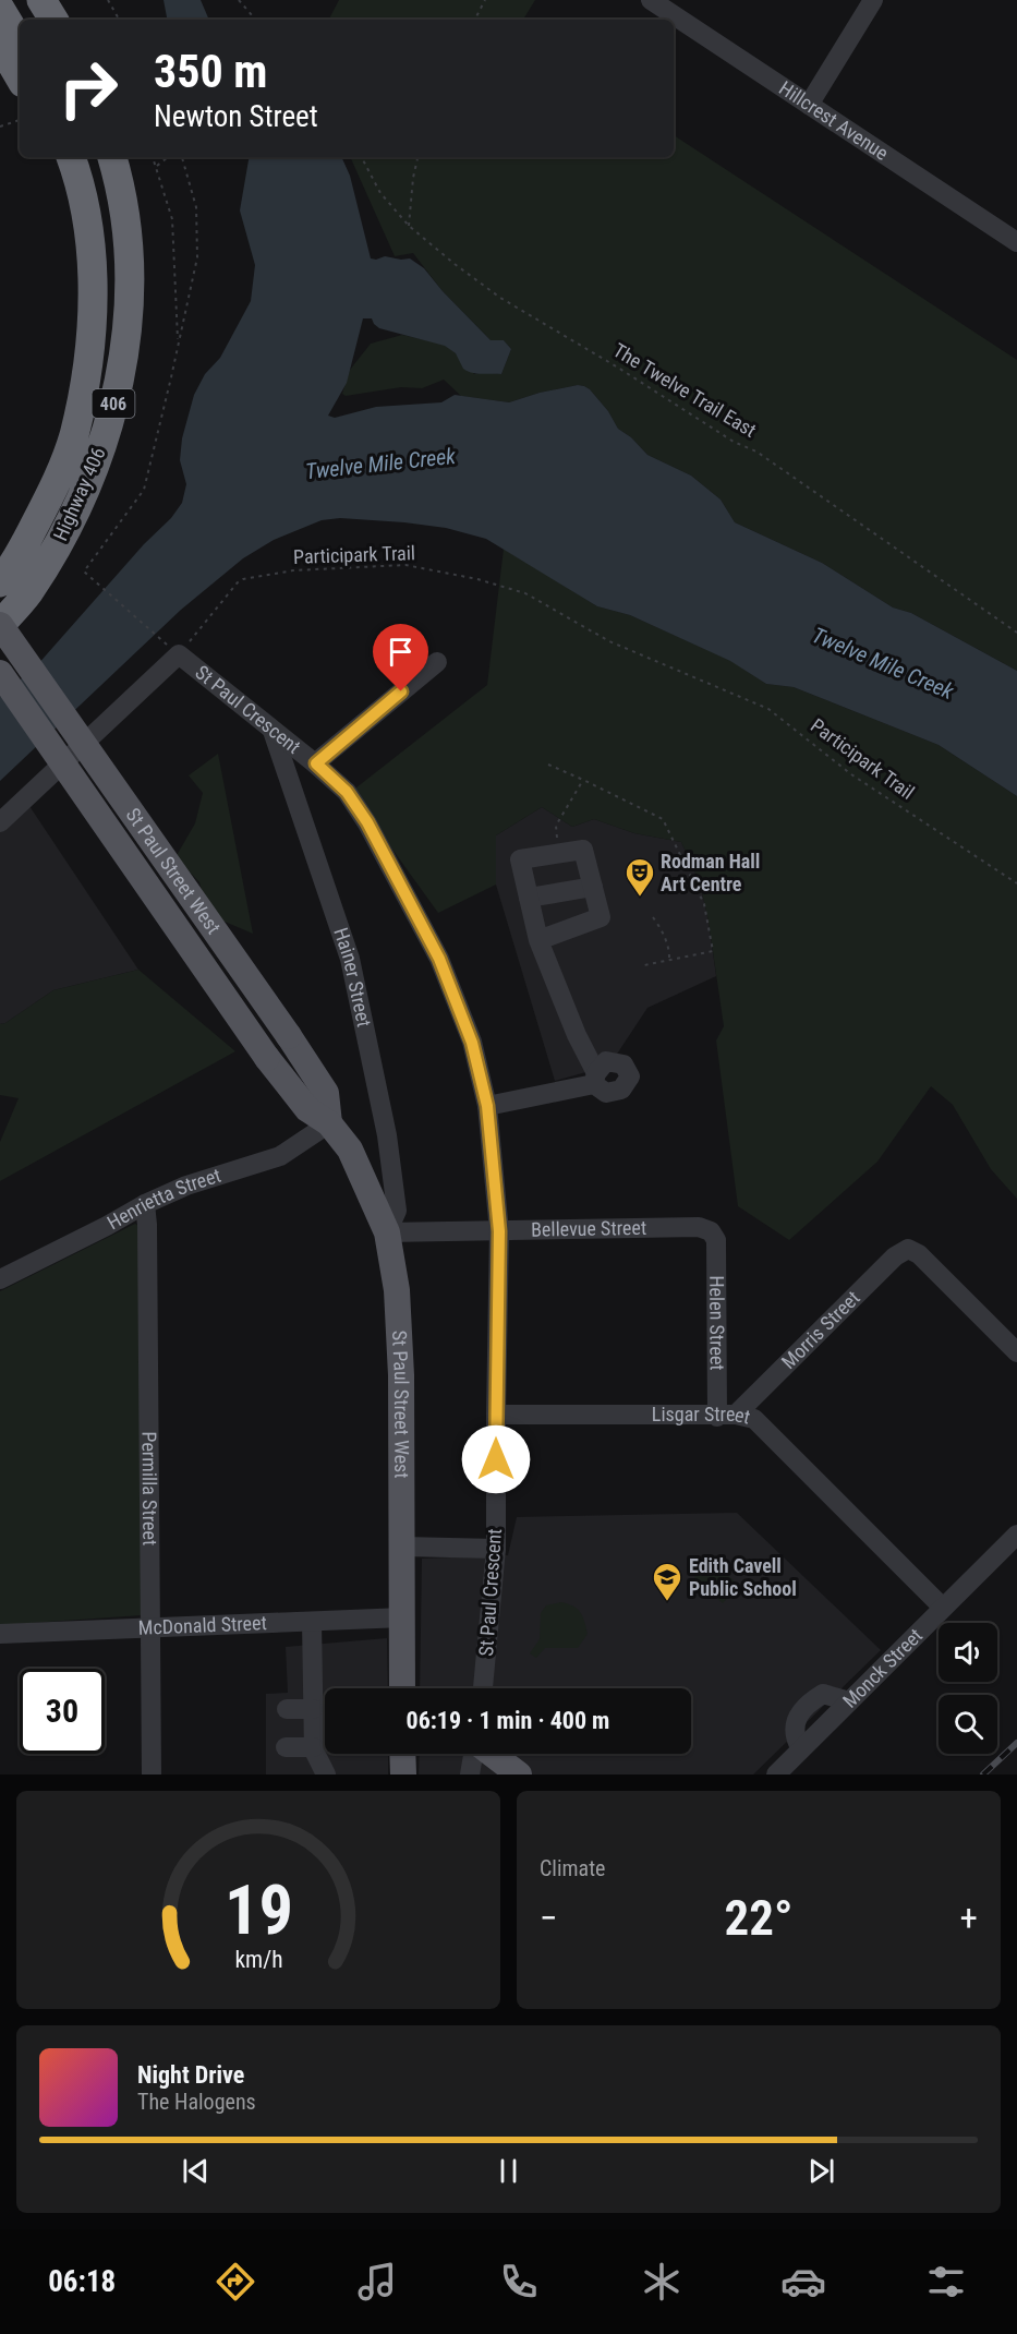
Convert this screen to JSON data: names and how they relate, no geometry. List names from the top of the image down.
{
  "streets": {
    "highway": ["406", "Highway 406"],
    "main road": ["St Paul Street West"],
    "street": [
      "Hillcrest Avenue",
      "St Paul Crescent",
      "Hainer Street",
      "Henrietta Street",
      "Bellevue Street",
      "Helen Street",
      "Morris Street",
      "Lisgar Street",
      "Permilla Street",
      "McDonald Street",
      "Monck Street"
    ],
    "path": ["The Twelve Trail East", "Participark Trail"]
  },
  "crossings": [
    ["Highway 406", "St Paul Street West"],
    ["Participark Trail", "St Paul Crescent"],
    ["St Paul Crescent", "Hainer Street"],
    ["St Paul Crescent", "Bellevue Street"],
    ["St Paul Crescent", "Lisgar Street"],
    ["St Paul Street West", "Hainer Street"],
    ["St Paul Street West", "Henrietta Street"],
    ["St Paul Street West", "Bellevue Street"],
    ["St Paul Street West", "McDonald Street"],
    ["Hainer Street", "Bellevue Street"],
    ["Henrietta Street", "Permilla Street"],
    ["Bellevue Street", "Helen Street"],
    ["Helen Street", "Morris Street"],
    ["Helen Street", "Lisgar Street"],
    ["Morris Street", "Lisgar Street"],
    ["Lisgar Street", "Monck Street"],
    ["Permilla Street", "McDonald Street"]
  ],
  "water": ["Twelve Mile Creek"],
  "places": {
    "theatre": ["Rodman Hall Art Centre"],
    "school or university": ["Edith Cavell Public School"]
  },
  "page": {
    "turn": ["350 m", "Newton Street"],
    "limit": "30",
    "trip": "06:19 · 1 min · 400 m",
    "tile": "Climate",
    "heat": ["−", "22°", "+"],
    "song": ["Night Drive", "The Halogens"],
    "tabs": "06:18",
    "gauge": ["19", "km/h"]
  }
}
